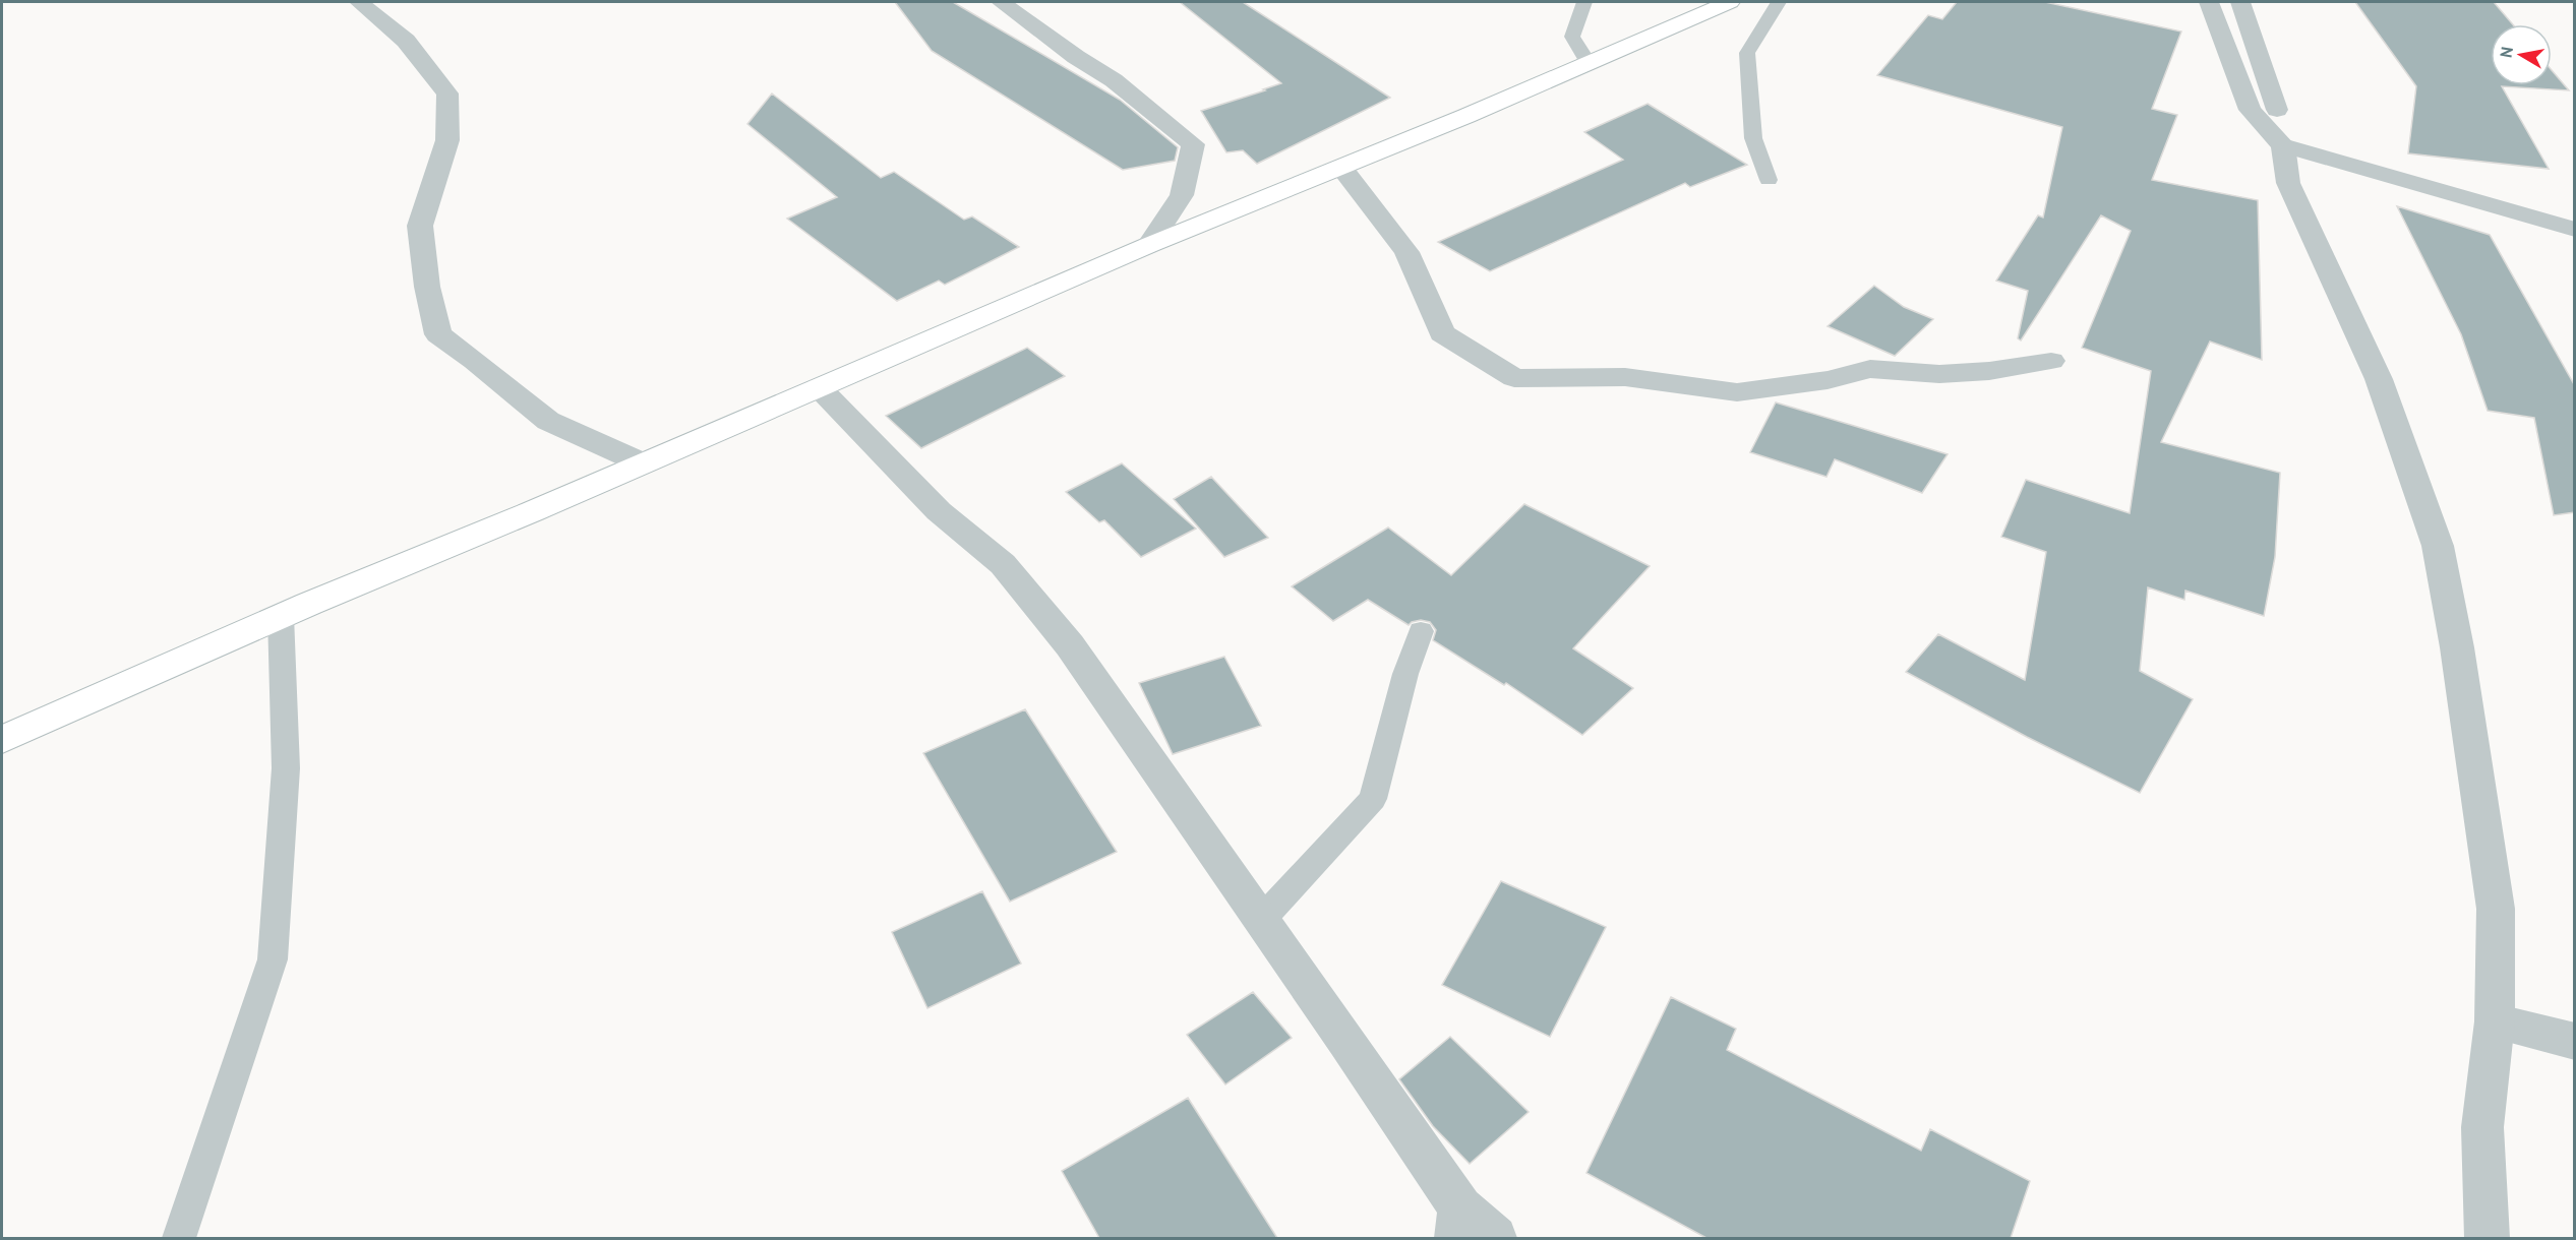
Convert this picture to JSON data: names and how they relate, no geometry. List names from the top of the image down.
{
  "north": "left"
}
